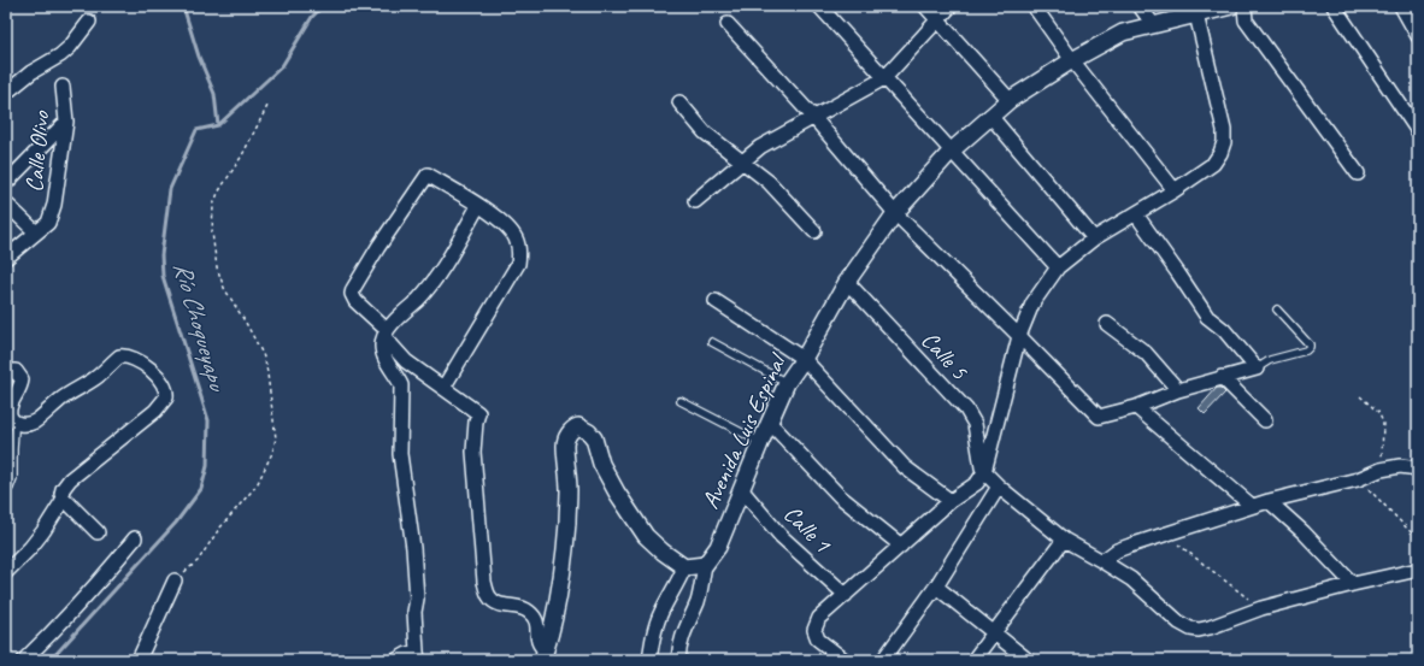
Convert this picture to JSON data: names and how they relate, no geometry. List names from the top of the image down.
{
  "streets": {
    "street": [
      "Calle Olivo",
      "Calle 5",
      "Avenida Luis Espinal",
      "Calle 1"
    ]
  },
  "crossings": [
    ["Calle 5", "Avenida Luis Espinal"],
    ["Avenida Luis Espinal", "Calle 1"]
  ],
  "water": ["Río Choqueyapu"]
}
